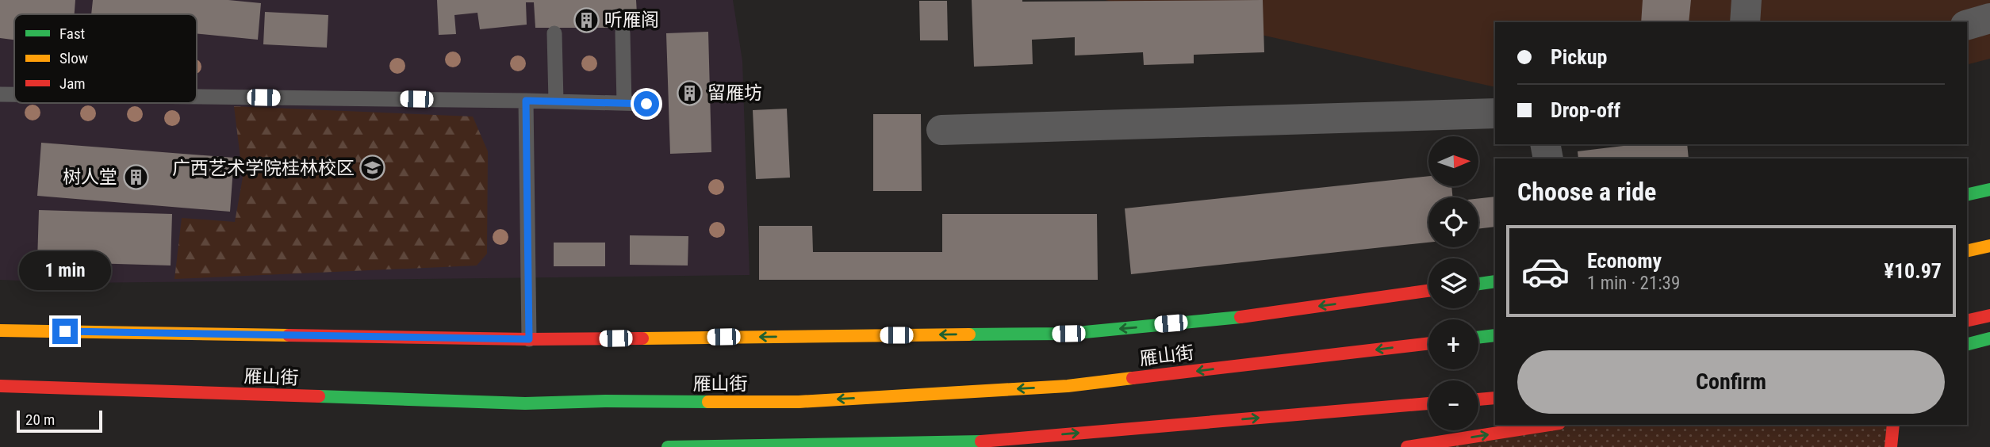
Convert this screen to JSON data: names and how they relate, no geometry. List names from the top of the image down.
{
  "streets": {
    "main road": ["雁山街"]
  },
  "places": {
    "building": ["听雁阁", "留雁坊", "树人堂"],
    "school or university": ["广西艺术学院桂林校区"]
  },
  "legend": ["Fast", "Slow", "Jam"],
  "scale_bar": "20 m",
  "north": "right",
  "page": {
    "banner": ["Pickup", "Drop-off"],
    "map_buttons": ["+", "−"],
    "heading": "Choose a ride",
    "list": [
      {
        "name": "Economy",
        "note": "1 min · 21:39",
        "value": "¥10.97"
      }
    ],
    "bubble": "1 min",
    "buttons": "Confirm",
    "scale": "20 m"
  }
}
